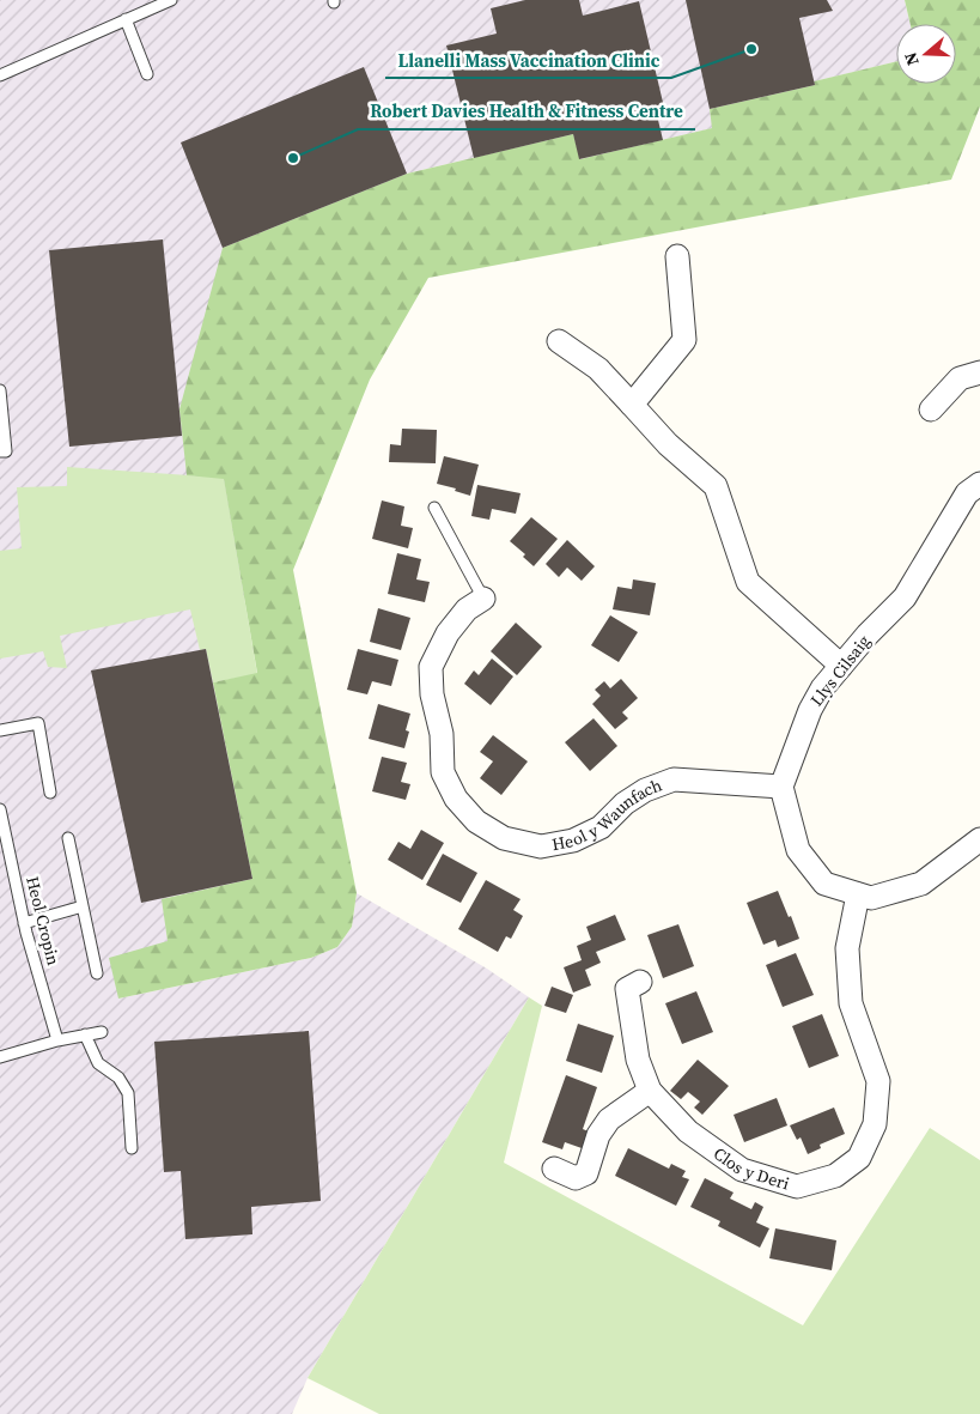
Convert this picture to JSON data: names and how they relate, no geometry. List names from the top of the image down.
{
  "streets": {
    "street": ["Llys Cilsaig", "Heol y Waunfach", "Clos y Deri"],
    "lane": ["Heol Cropin"]
  },
  "crossings": [
    ["Llys Cilsaig", "Heol y Waunfach"]
  ],
  "places": ["Llanelli Mass Vaccination Clinic", "Robert Davies Health & Fitness Centre"],
  "north": "left"
}
